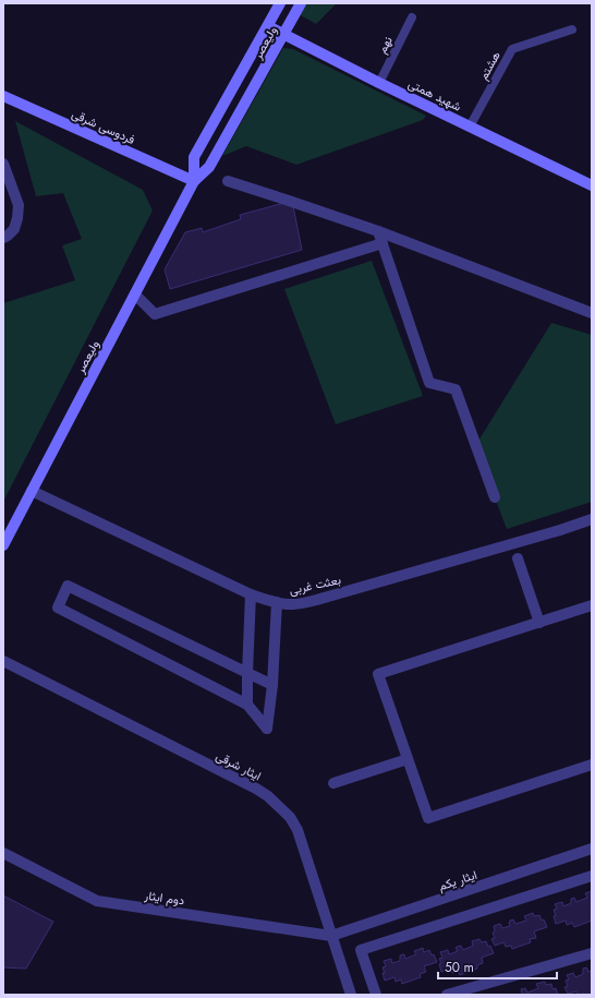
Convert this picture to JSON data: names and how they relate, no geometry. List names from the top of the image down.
{
  "streets": {
    "main road": ["ولیعصر", "شهید همتی", "فردوسی شرقی"],
    "street": [
      "بعثت غربی",
      "ایثار شرقی",
      "ایثار یکم",
      "دوم ایثار"
    ],
    "lane": ["نهم", "هشتم"]
  },
  "crossings": [
    ["ولیعصر", "شهید همتی"],
    ["ولیعصر", "فردوسی شرقی"],
    ["ولیعصر", "بعثت غربی"],
    ["نهم", "شهید همتی"],
    ["هشتم", "شهید همتی"],
    ["ایثار شرقی", "ایثار یکم"],
    ["ایثار شرقی", "دوم ایثار"],
    ["ایثار یکم", "دوم ایثار"]
  ],
  "scale_bar": "50 m"
}
